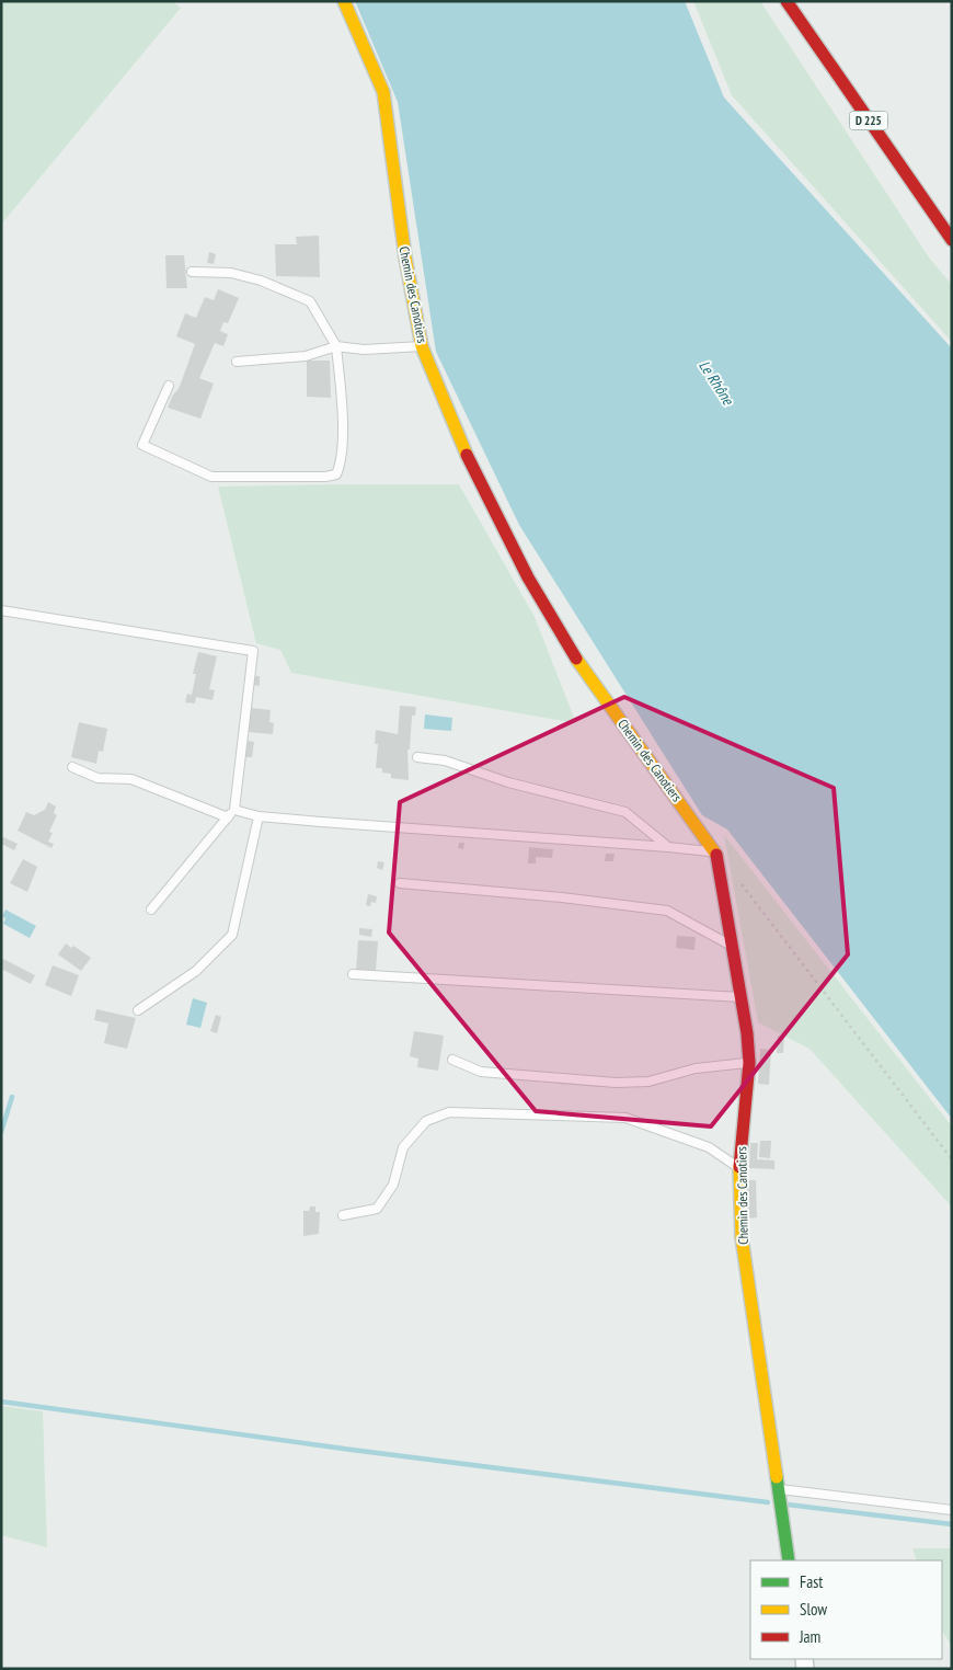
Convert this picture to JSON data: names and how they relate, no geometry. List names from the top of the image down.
{
  "streets": {
    "main road": ["D 225", "Chemin des Canotiers"]
  },
  "water": ["Le Rhône"],
  "legend": ["Fast", "Slow", "Jam"]
}
